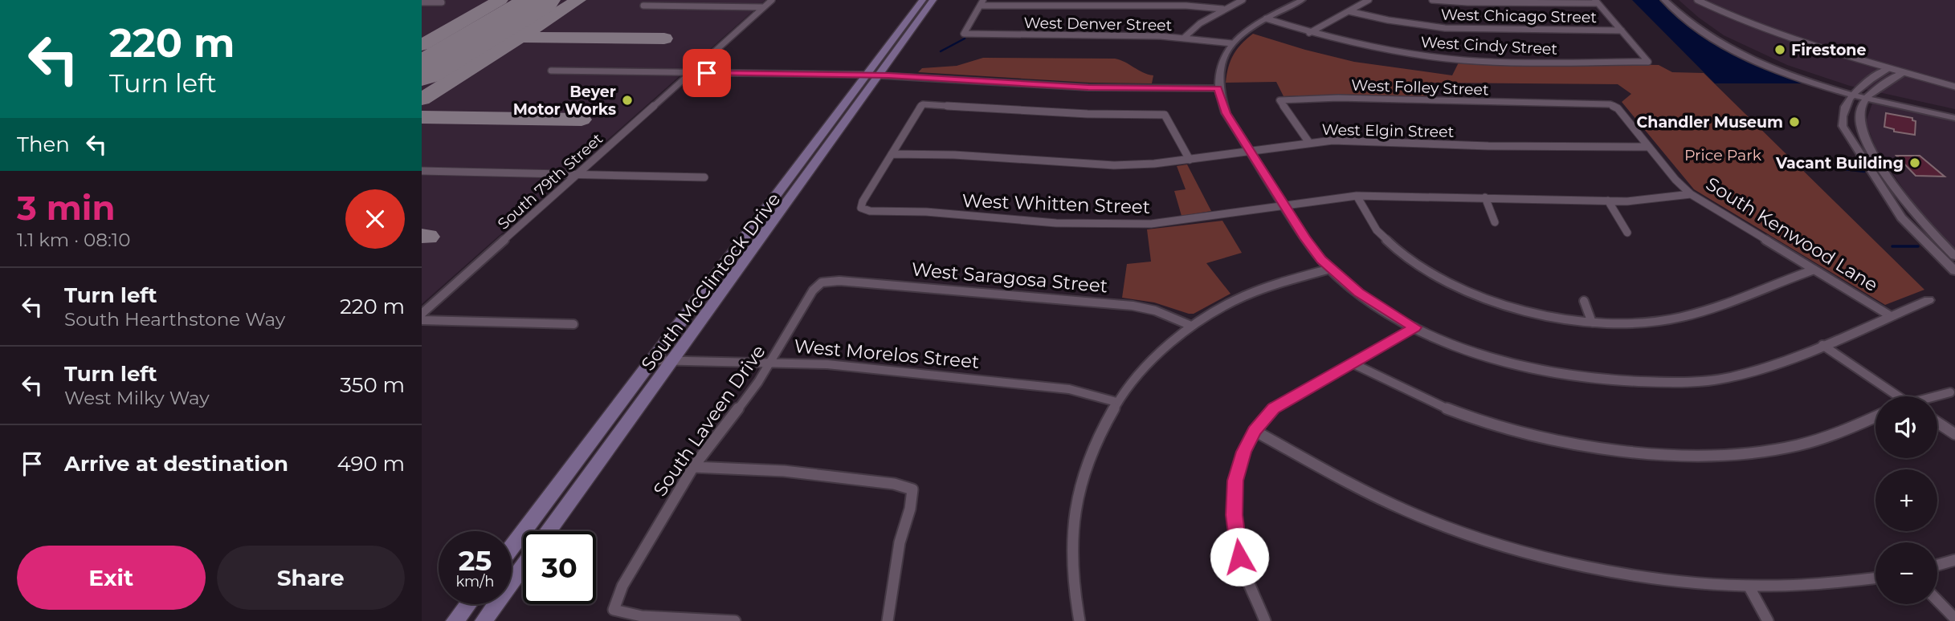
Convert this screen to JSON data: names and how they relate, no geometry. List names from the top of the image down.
{
  "streets": {
    "main road": ["South McClintock Drive"],
    "street": [
      "West Chicago Street",
      "West Denver Street",
      "West Cindy Street",
      "West Folley Street",
      "West Elgin Street",
      "South 79th Street",
      "West Whitten Street",
      "South Kenwood Lane",
      "West Saragosa Street",
      "West Morelos Street",
      "South Laveen Drive"
    ]
  },
  "crossings": [
    ["West Chicago Street", "West Cindy Street"],
    ["West Folley Street", "West Elgin Street"],
    ["West Folley Street", "South Kenwood Lane"],
    ["West Elgin Street", "West Whitten Street"],
    ["West Elgin Street", "South Kenwood Lane"],
    ["West Whitten Street", "South Kenwood Lane"],
    ["West Saragosa Street", "South Laveen Drive"],
    ["South McClintock Drive", "West Morelos Street"],
    ["West Morelos Street", "South Laveen Drive"]
  ],
  "parks": ["Price Park"],
  "places": [
    "Firestone",
    "Beyer Motor Works",
    "Chandler Museum",
    "Vacant Building"
  ],
  "page": {
    "turn": ["220 m", "Turn left"],
    "then": "Then",
    "heading": ["3 min", "1.1 km · 08:10"],
    "list": [
      {
        "name": "Turn left",
        "note": "South Hearthstone Way",
        "value": "220 m"
      },
      {
        "name": "Turn left",
        "note": "West Milky Way",
        "value": "350 m"
      },
      {
        "name": "Arrive at destination",
        "value": "490 m"
      }
    ],
    "map_buttons": ["+", "−"],
    "speed": "25 km/h",
    "limit": "30",
    "buttons": ["Exit", "Share"]
  }
}
